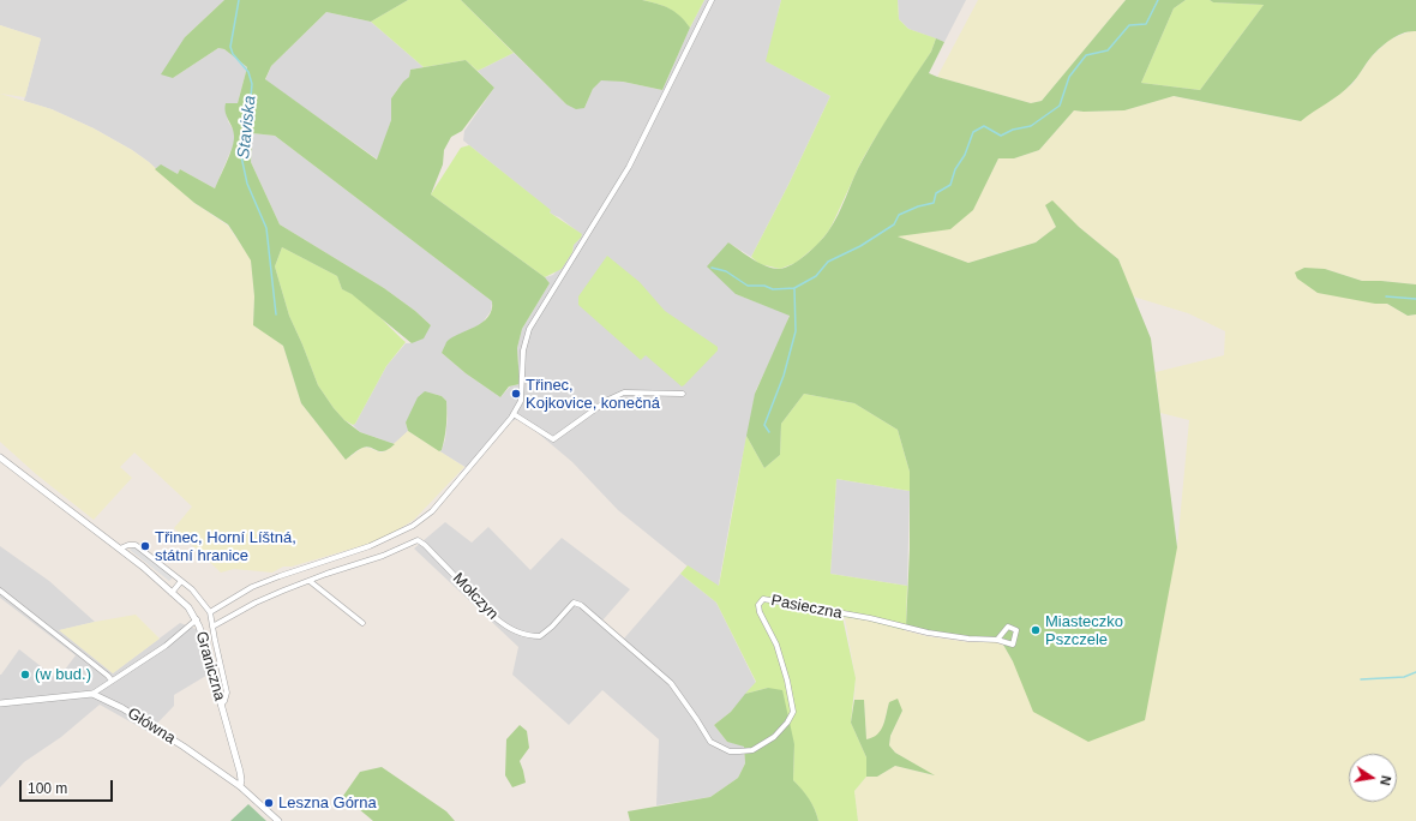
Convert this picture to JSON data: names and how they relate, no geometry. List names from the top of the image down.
{
  "streets": {
    "street": [
      "Mołczyn",
      "Pasieczna",
      "Graniczna",
      "Główna"
    ]
  },
  "crossings": [
    ["Mołczyn", "Pasieczna"],
    ["Graniczna", "Główna"]
  ],
  "water": ["Staviska"],
  "places": [
    "Třinec, Kojkovice, konečná",
    "Třinec, Horní Líštná, státní hranice",
    "Miasteczko Pszczele",
    "(w bud.)",
    "Leszna Górna"
  ],
  "scale_bar": "100 m",
  "north": "right"
}
